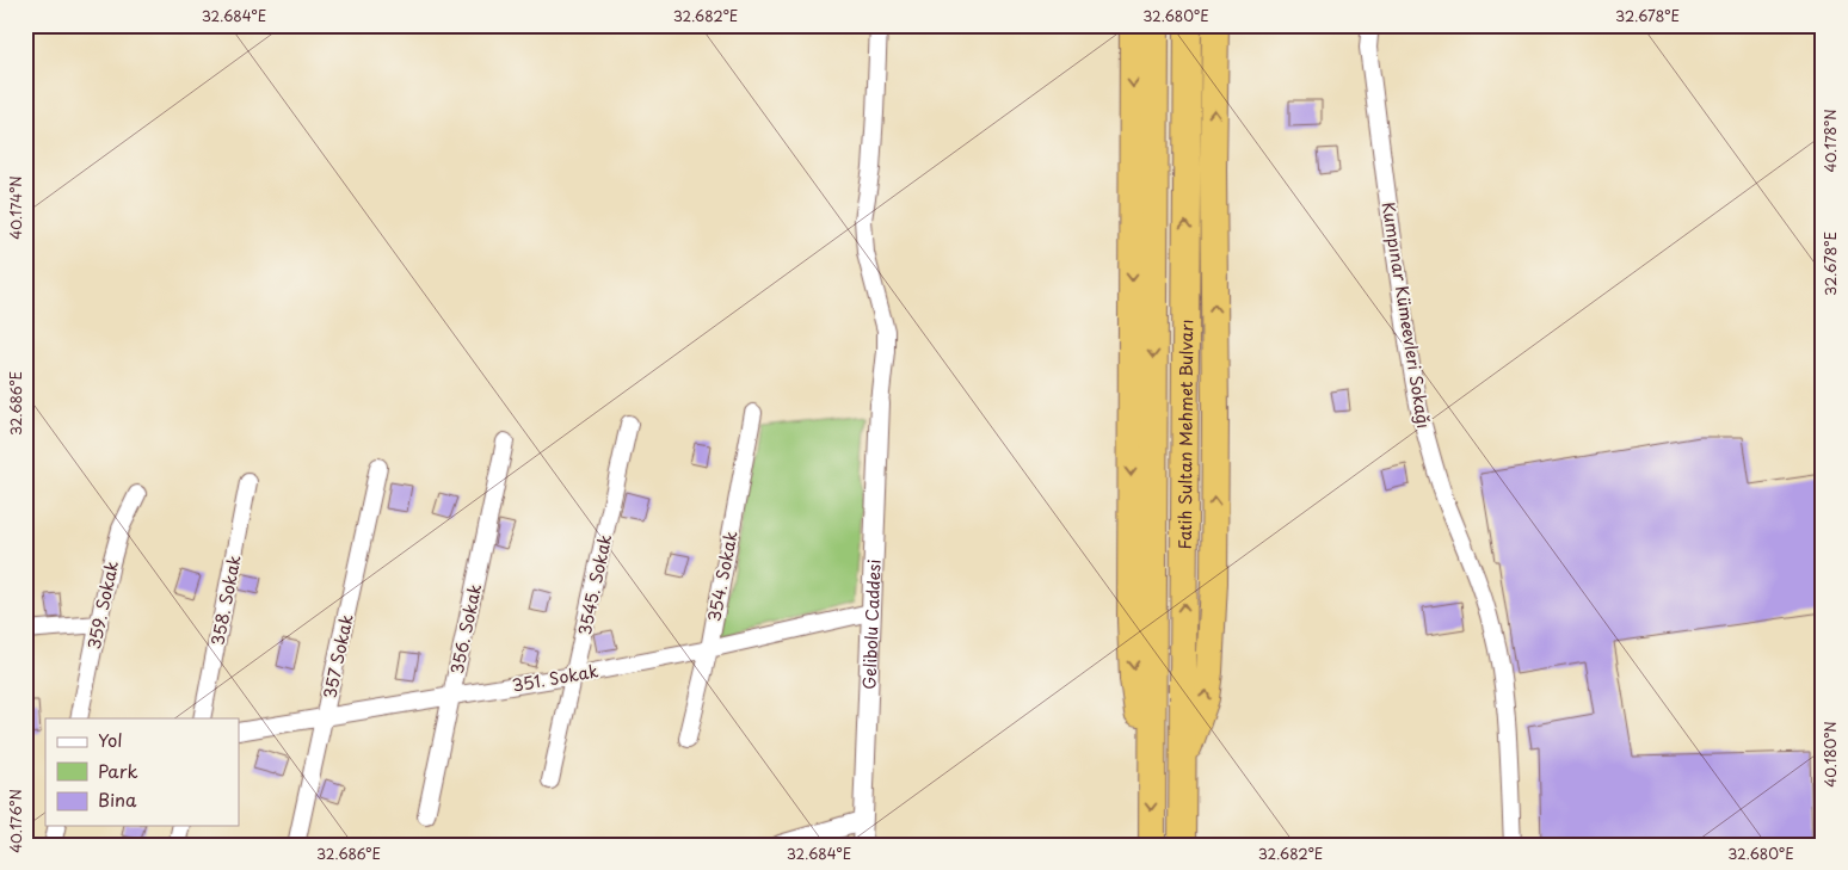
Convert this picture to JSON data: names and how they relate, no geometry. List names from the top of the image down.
{
  "streets": {
    "highway": ["Fatih Sultan Mehmet Bulvarı"],
    "street": [
      "Kumpınar Kümeevleri Sokağı",
      "354. Sokak",
      "3545. Sokak",
      "358. Sokak",
      "359. Sokak",
      "Gelibolu Caddesi",
      "356. Sokak",
      "357 Sokak",
      "351. Sokak"
    ]
  },
  "crossings": [
    ["354. Sokak", "351. Sokak"],
    ["3545. Sokak", "351. Sokak"],
    ["Gelibolu Caddesi", "351. Sokak"],
    ["356. Sokak", "351. Sokak"],
    ["357 Sokak", "351. Sokak"]
  ],
  "legend": ["Yol", "Park", "Bina"],
  "coordinates": [
    "32.684°E",
    "32.682°E",
    "32.680°E",
    "32.678°E",
    "40.178°N",
    "40.174°N",
    "32.686°E",
    "40.180°N",
    "40.176°N"
  ]
}
